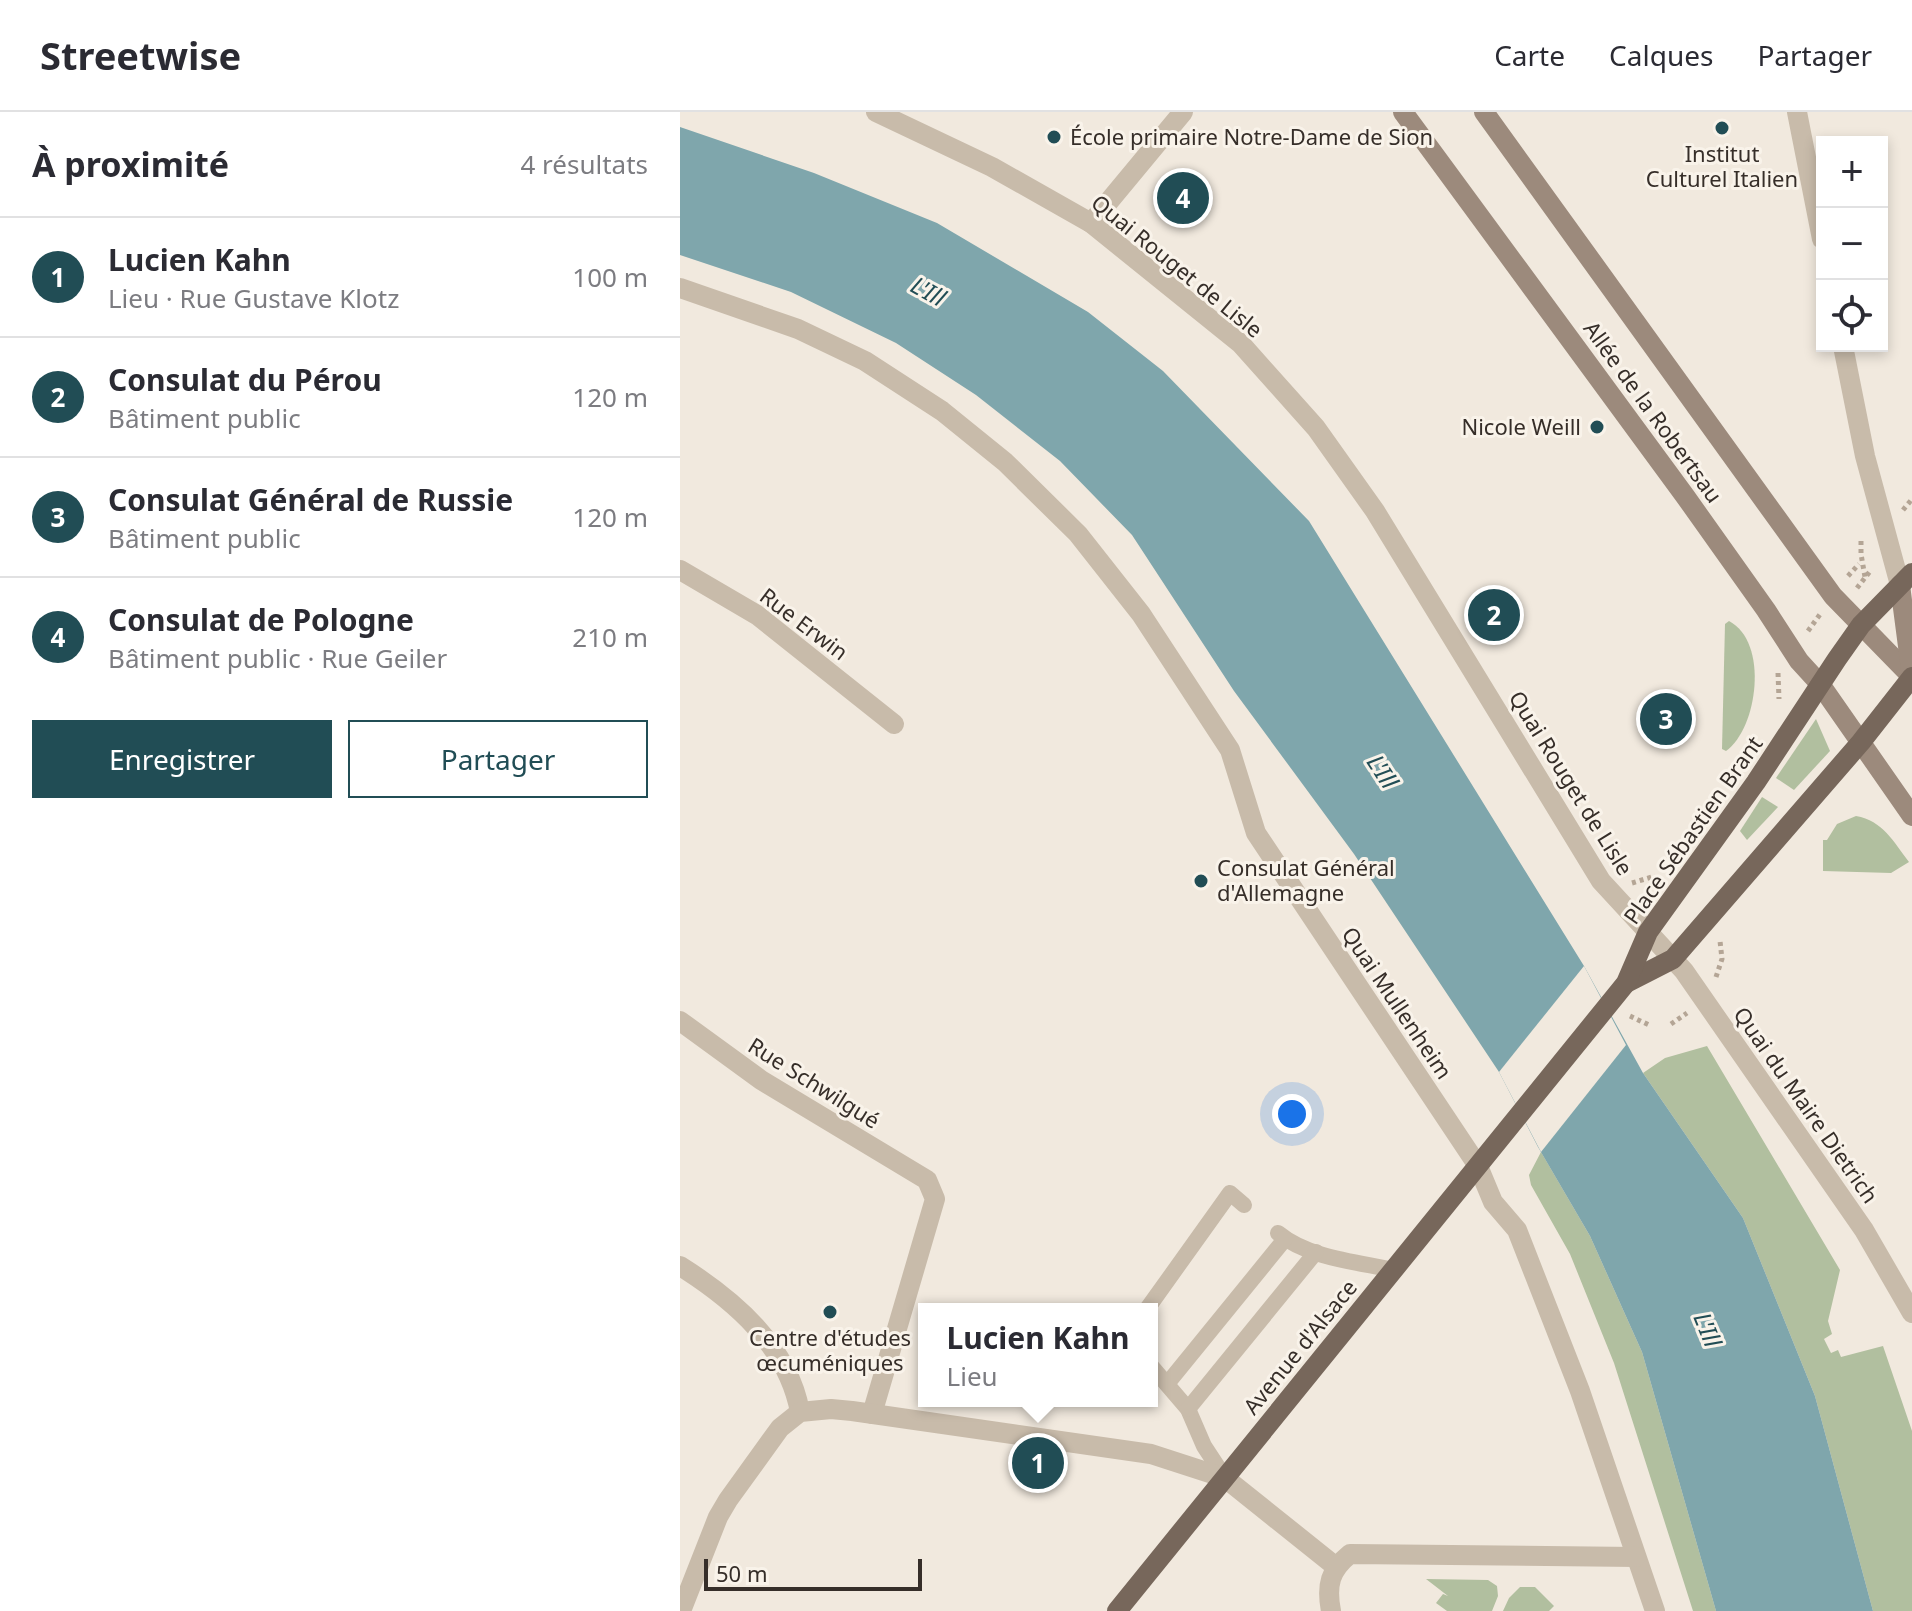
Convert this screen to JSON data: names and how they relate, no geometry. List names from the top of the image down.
{
  "streets": {
    "main road": ["Allée de la Robertsau", "Place Sébastien Brant", "Avenue d'Alsace"],
    "street": [
      "Quai Rouget de Lisle",
      "Rue Erwin",
      "Quai Mullenheim",
      "Rue Schwilgué",
      "Quai du Maire Dietrich"
    ]
  },
  "crossings": [
    ["Quai Rouget de Lisle", "Place Sébastien Brant"],
    ["Quai Rouget de Lisle", "Quai du Maire Dietrich"],
    ["Allée de la Robertsau", "Place Sébastien Brant"],
    ["Place Sébastien Brant", "Quai du Maire Dietrich"],
    ["Place Sébastien Brant", "Avenue d'Alsace"],
    ["Quai Mullenheim", "Avenue d'Alsace"]
  ],
  "water": ["L'Ill"],
  "places": [
    "Institut Culturel Italien",
    "École primaire Notre-Dame de Sion",
    "Nicole Weill",
    "Consulat Général d'Allemagne",
    "Centre d'études œcuméniques"
  ],
  "scale_bar": "50 m",
  "page": {
    "header": "Streetwise",
    "nav": ["Carte", "Calques", "Partager"],
    "heading": ["À proximité", "4 résultats"],
    "map_buttons": ["+", "−"],
    "pins": [
      "4",
      "2",
      "3",
      "1"
    ],
    "list": [
      {
        "mark": "1",
        "name": "Lucien Kahn",
        "note": "Lieu · Rue Gustave Klotz",
        "value": "100 m"
      },
      {
        "mark": "2",
        "name": "Consulat du Pérou",
        "note": "Bâtiment public",
        "value": "120 m"
      },
      {
        "mark": "3",
        "name": "Consulat Général de Russie",
        "note": "Bâtiment public",
        "value": "120 m"
      },
      {
        "mark": "4",
        "name": "Consulat de Pologne",
        "note": "Bâtiment public · Rue Geiler",
        "value": "210 m"
      }
    ],
    "buttons": ["Enregistrer", "Partager"],
    "popup": ["Lucien Kahn", "Lieu"],
    "scale": "50 m"
  }
}
